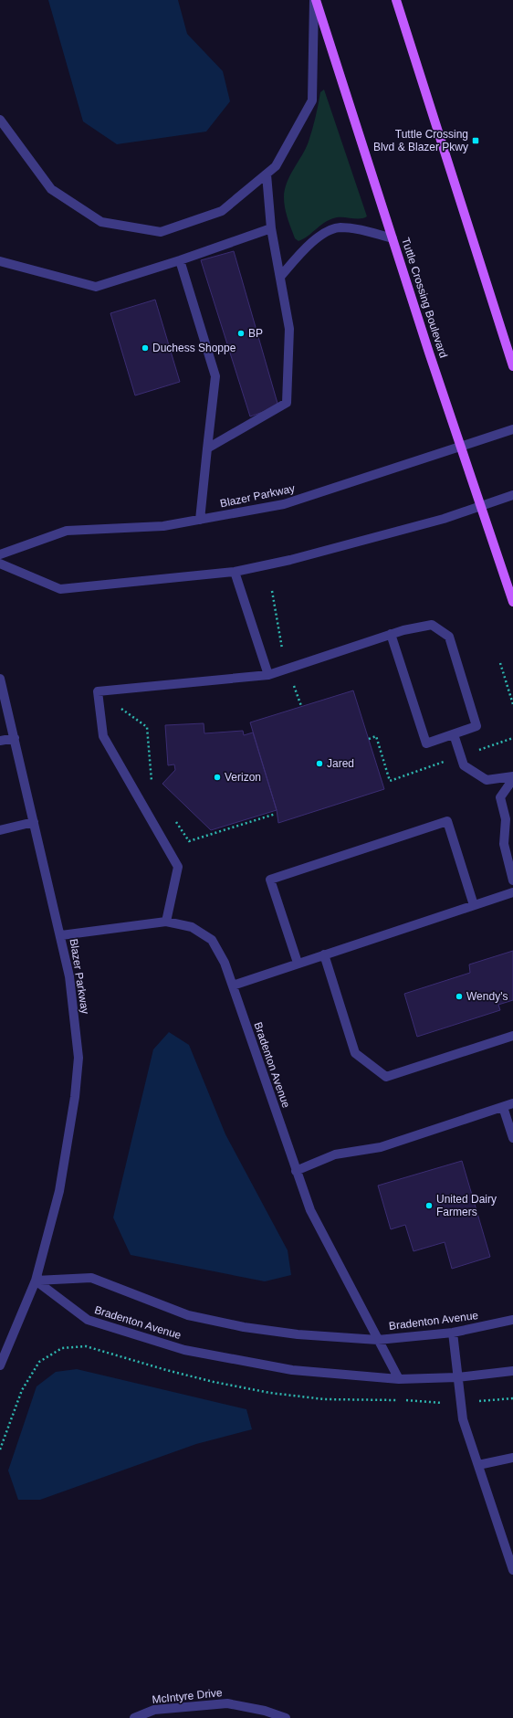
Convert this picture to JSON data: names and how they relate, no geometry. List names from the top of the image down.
{
  "streets": {
    "main road": ["Tuttle Crossing Boulevard"],
    "street": ["Blazer Parkway", "Bradenton Avenue", "McIntyre Drive"]
  },
  "crossings": [
    ["Tuttle Crossing Boulevard", "Blazer Parkway"],
    ["Blazer Parkway", "Bradenton Avenue"]
  ],
  "places": {
    "transit": ["Tuttle Crossing Blvd & Blazer Pkwy"],
    "other": [
      "BP",
      "Duchess Shoppe",
      "Jared",
      "Verizon",
      "Wendy's",
      "United Dairy Farmers"
    ]
  }
}
